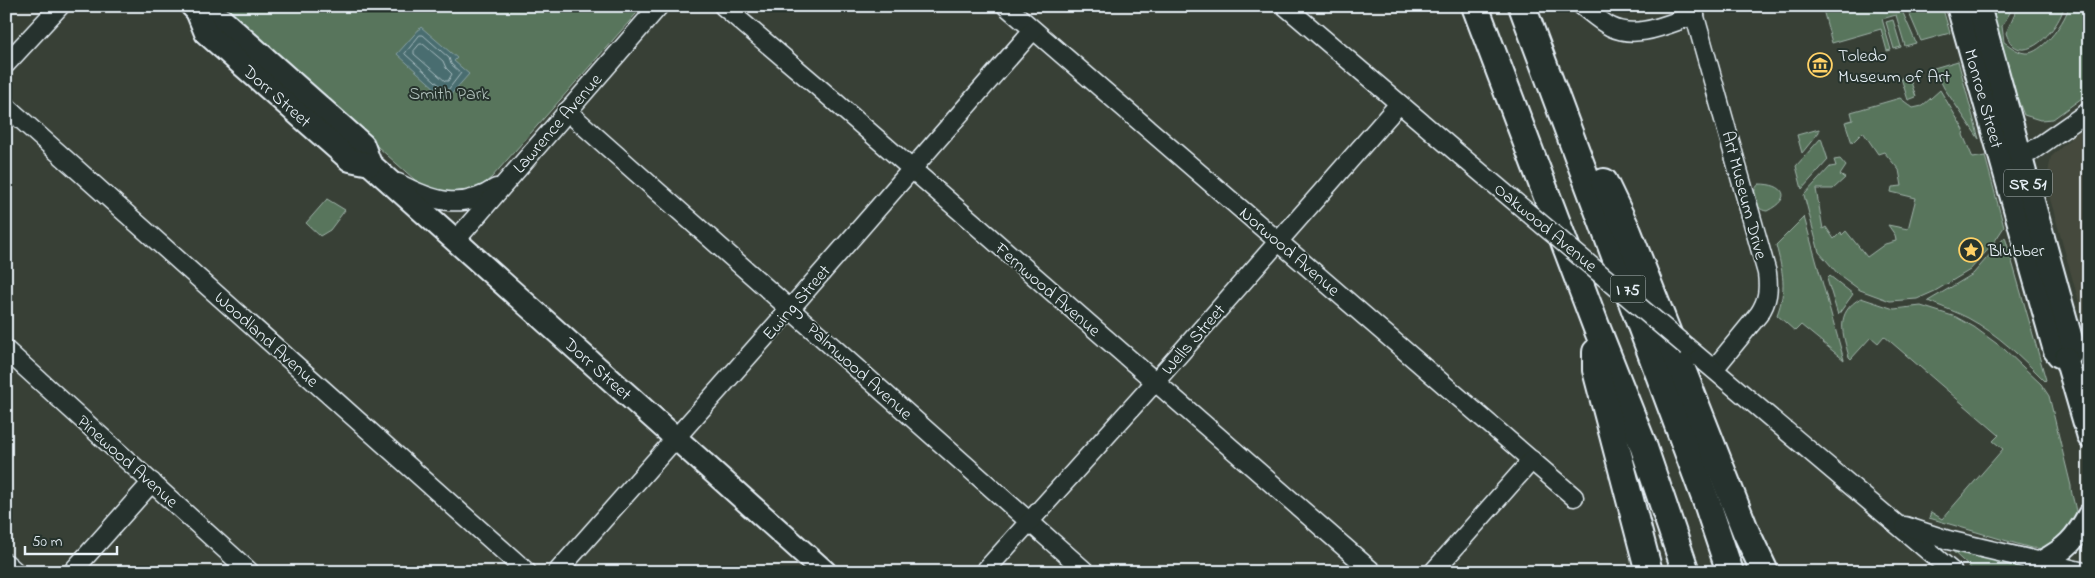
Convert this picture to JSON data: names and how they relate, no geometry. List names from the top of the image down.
{
  "streets": {
    "highway": ["I 75"],
    "main road": ["Dorr Street", "Monroe Street", "SR 51"],
    "street": [
      "Lawrence Avenue",
      "Art Museum Drive",
      "Oakwood Avenue",
      "Norwood Avenue",
      "Fernwood Avenue",
      "Ewing Street",
      "Woodland Avenue",
      "Wells Street",
      "Palmwood Avenue",
      "Pinewood Avenue"
    ]
  },
  "crossings": [
    ["Dorr Street", "Lawrence Avenue"],
    ["Dorr Street", "Ewing Street"],
    ["Lawrence Avenue", "Palmwood Avenue"],
    ["Art Museum Drive", "Oakwood Avenue"],
    ["Oakwood Avenue", "Wells Street"],
    ["Norwood Avenue", "Ewing Street"],
    ["Norwood Avenue", "Wells Street"],
    ["Fernwood Avenue", "Ewing Street"],
    ["Fernwood Avenue", "Wells Street"],
    ["Ewing Street", "Palmwood Avenue"],
    ["Wells Street", "Palmwood Avenue"]
  ],
  "parks": ["Smith Park"],
  "places": {
    "museum": ["Toledo Museum of Art"],
    "place": ["Blubber"]
  },
  "scale_bar": "50 m"
}
